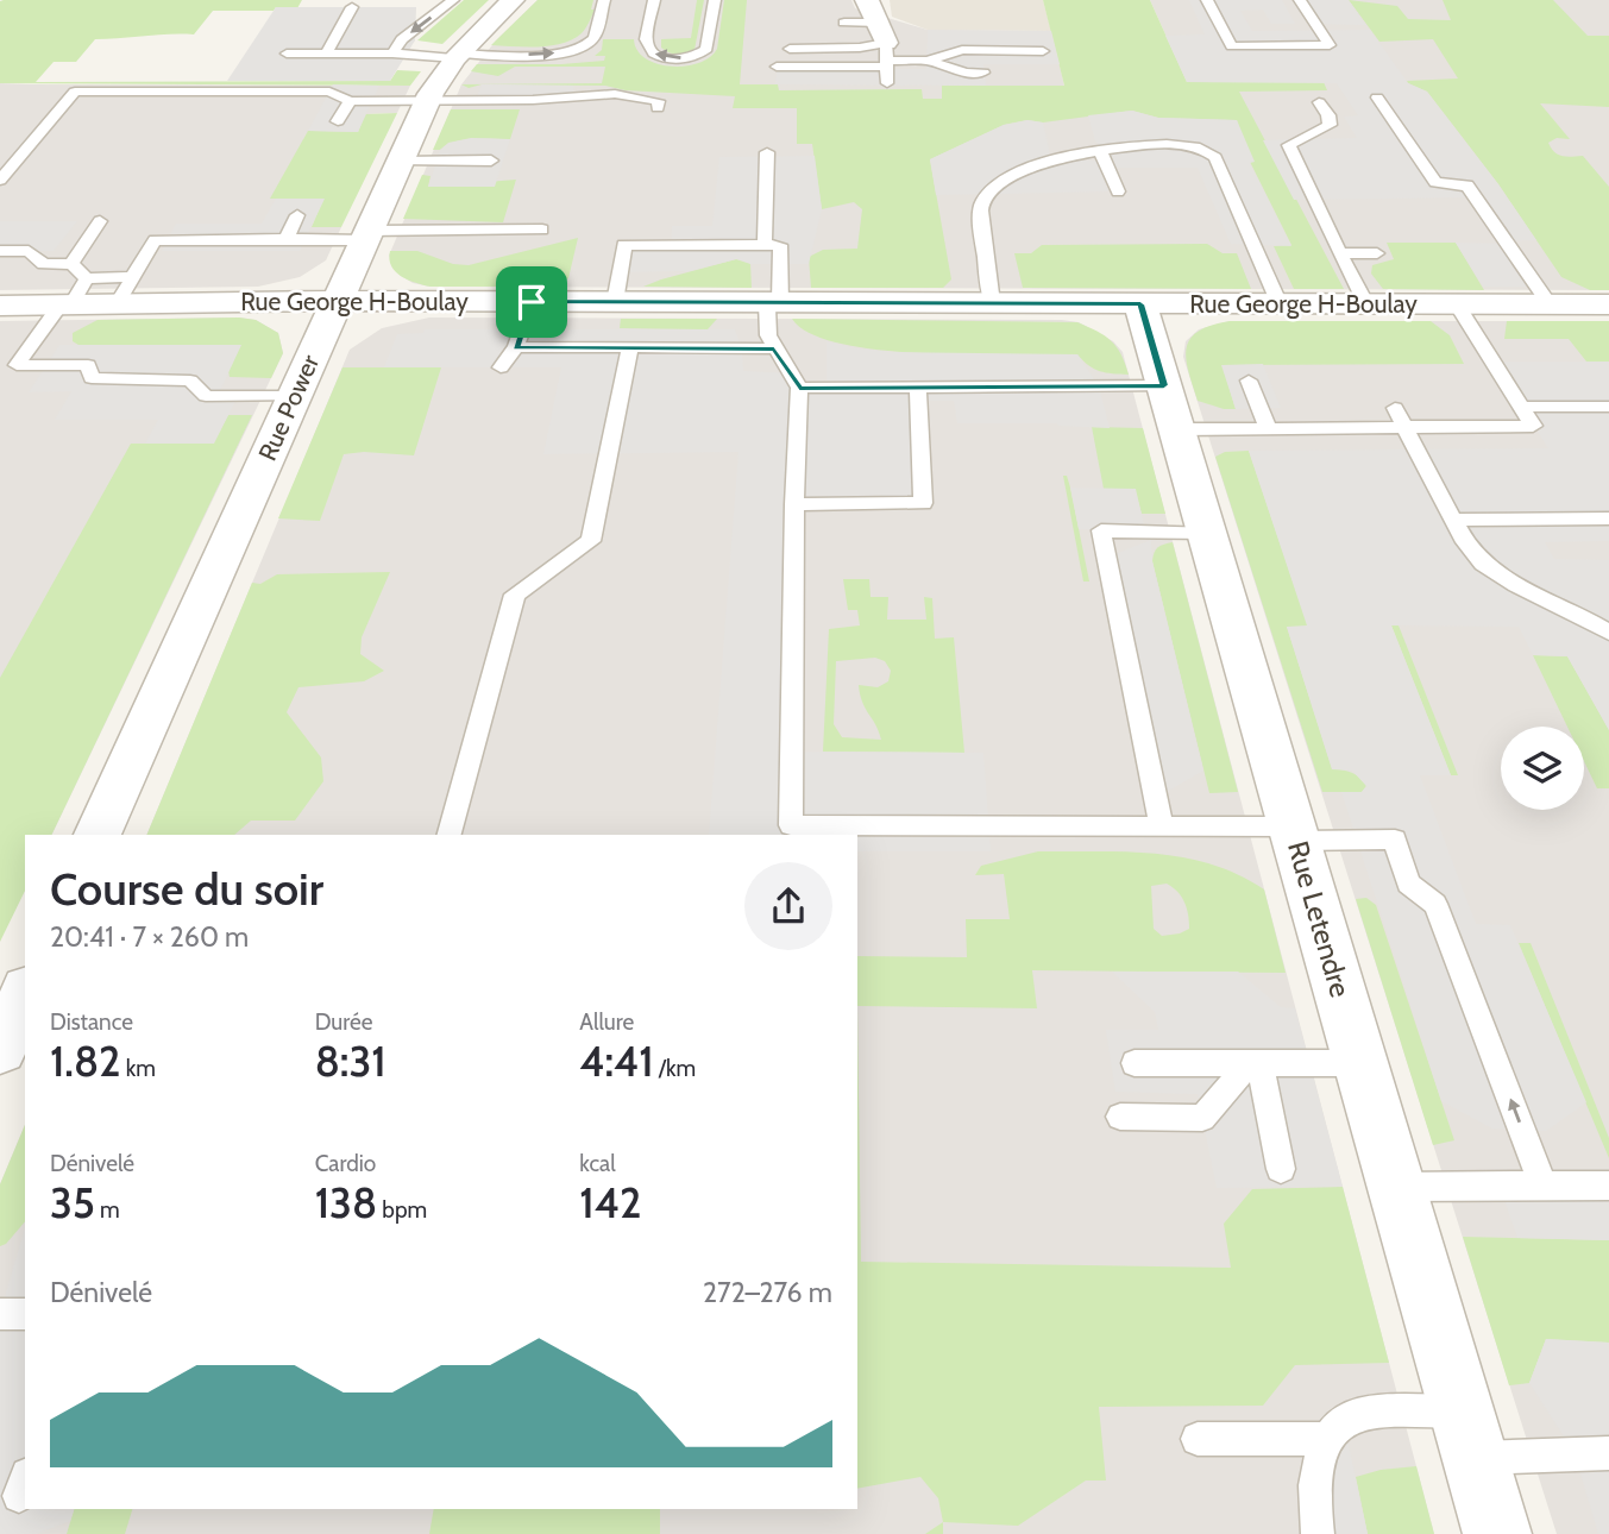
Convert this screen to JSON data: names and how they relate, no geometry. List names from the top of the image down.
{
  "streets": {
    "street": ["Rue George H-Boulay", "Rue Power", "Rue Letendre"]
  },
  "crossings": [
    ["Rue George H-Boulay", "Rue Power"],
    ["Rue George H-Boulay", "Rue Letendre"]
  ],
  "page": {
    "heading": ["Course du soir", "20:41 · 7 × 260 m"],
    "stats": [
      ["Distance", "1.82 km"],
      ["Durée", "8:31"],
      ["Allure", "4:41 /km"],
      ["Dénivelé", "35 m"],
      ["Cardio", "138 bpm"],
      ["kcal", "142"]
    ],
    "chart": ["Dénivelé", "272–276 m"]
  }
}
